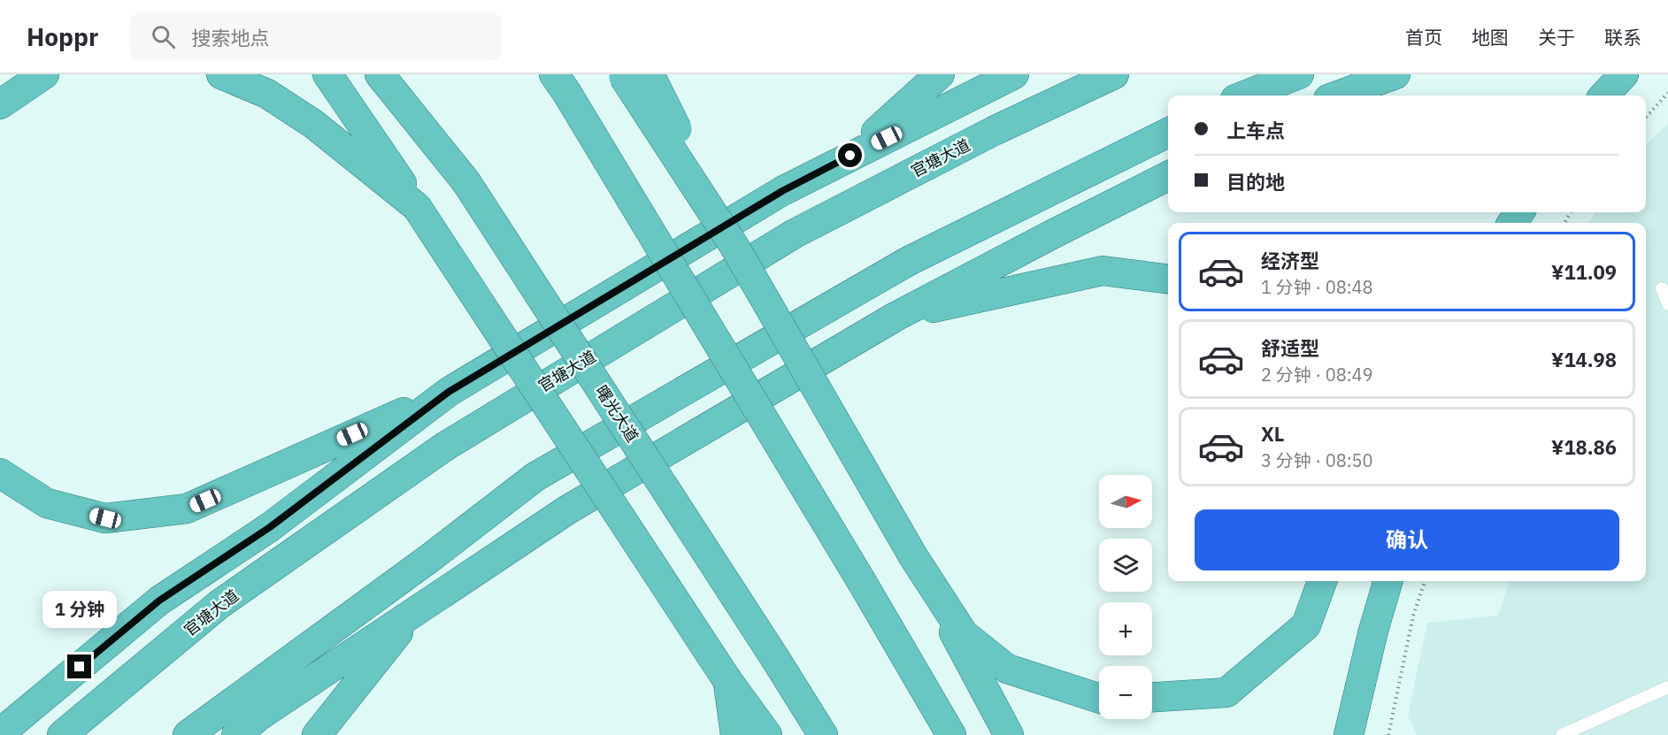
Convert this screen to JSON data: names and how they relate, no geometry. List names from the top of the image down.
{
  "streets": {
    "highway": ["官塘大道", "曙光大道"]
  },
  "north": "right",
  "page": {
    "header": "Hoppr",
    "search": "搜索地点",
    "nav": [
      "首页",
      "地图",
      "关于",
      "联系"
    ],
    "banner": ["上车点", "目的地"],
    "list": [
      {
        "name": "经济型",
        "note": "1 分钟 · 08:48",
        "value": "¥11.09"
      },
      {
        "name": "舒适型",
        "note": "2 分钟 · 08:49",
        "value": "¥14.98"
      },
      {
        "name": "XL",
        "note": "3 分钟 · 08:50",
        "value": "¥18.86"
      }
    ],
    "map_buttons": ["+", "−"],
    "buttons": "确认",
    "bubble": "1 分钟"
  }
}
